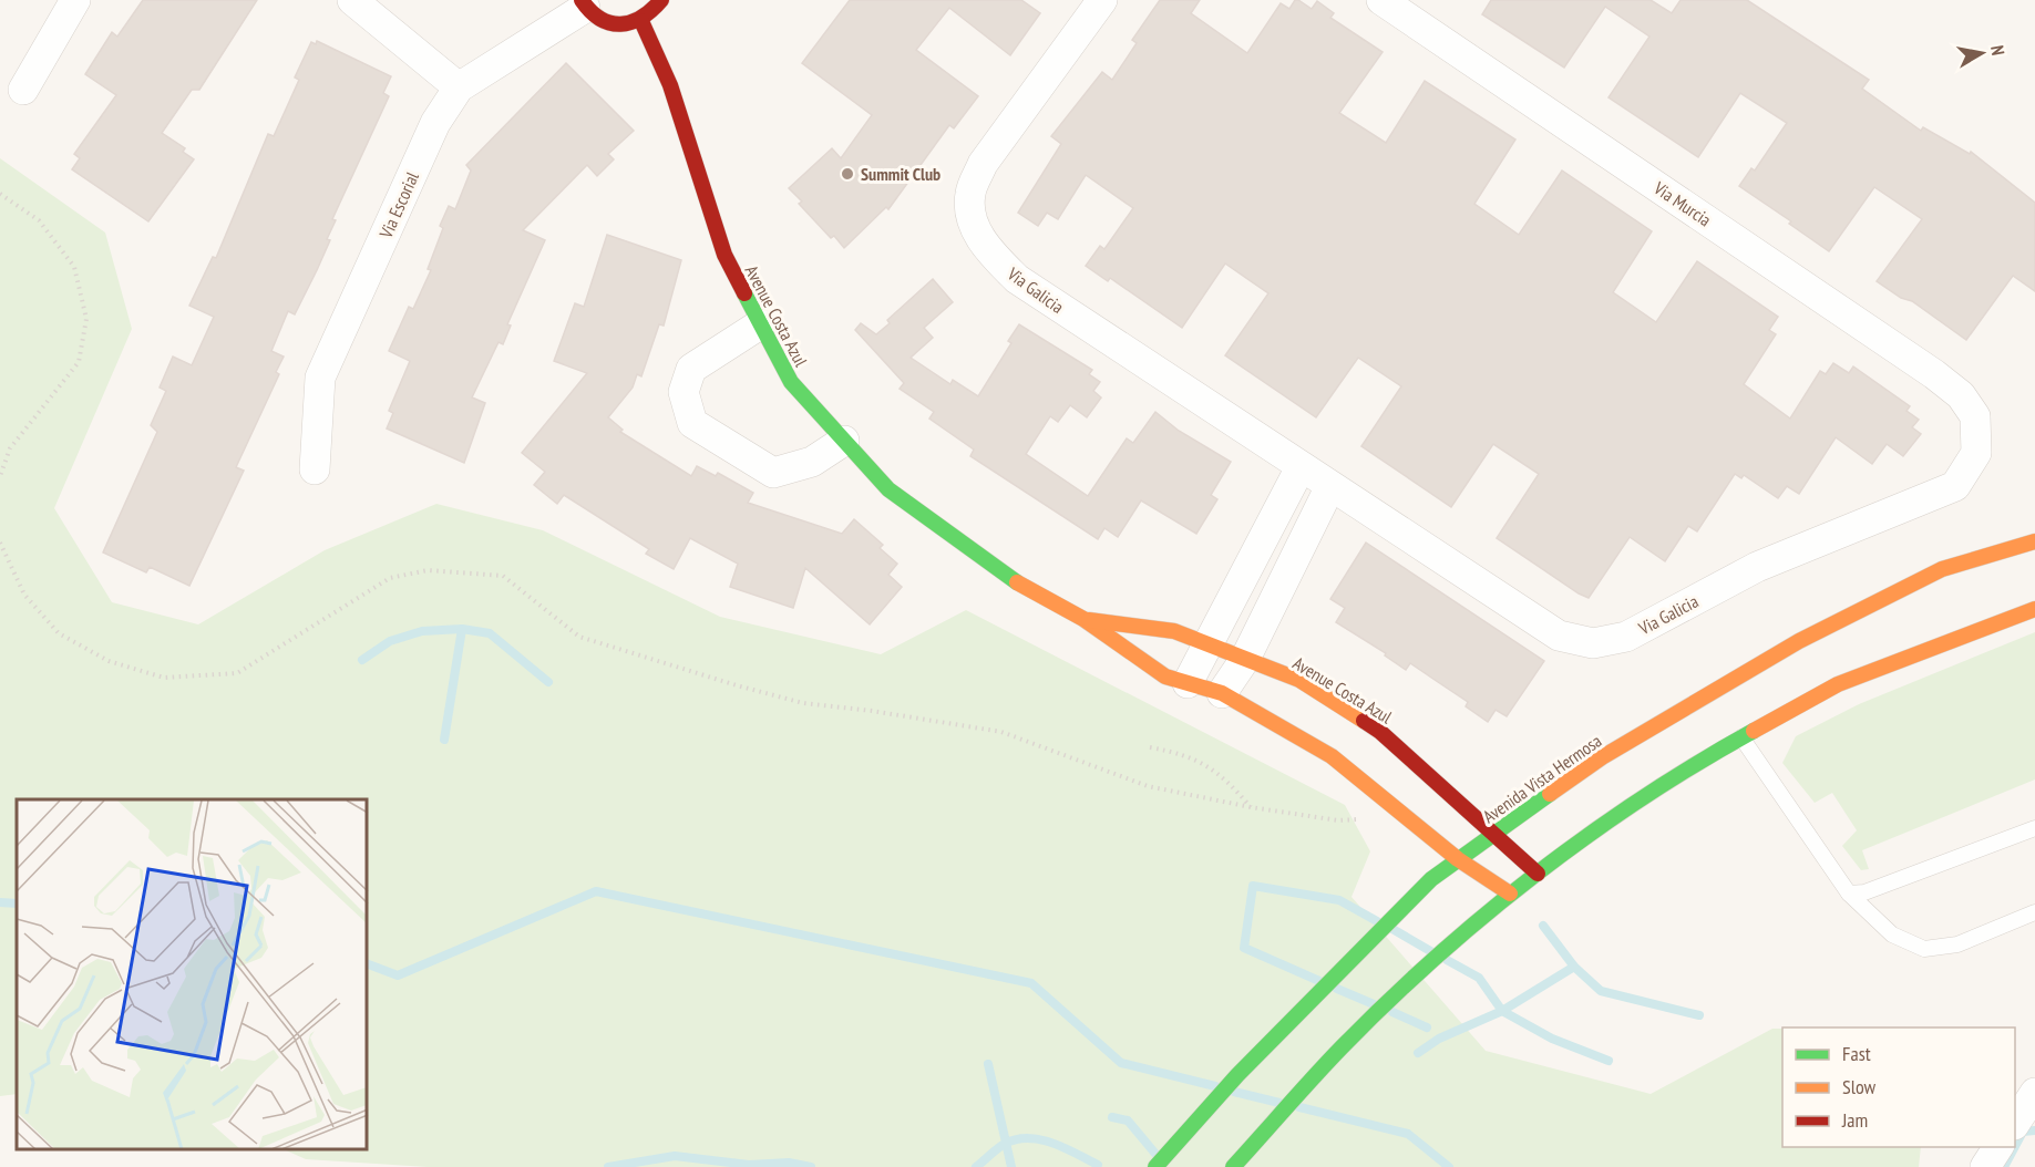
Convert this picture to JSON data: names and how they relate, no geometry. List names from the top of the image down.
{
  "streets": {
    "main road": ["Avenue Costa Azul", "Avenida Vista Hermosa"],
    "street": ["Via Murcia", "Via Escorial", "Via Galicia"]
  },
  "crossings": [
    ["Via Murcia", "Via Galicia"],
    ["Avenue Costa Azul", "Avenida Vista Hermosa"]
  ],
  "places": ["Summit Club"],
  "legend": ["Fast", "Slow", "Jam"],
  "north": "right"
}
